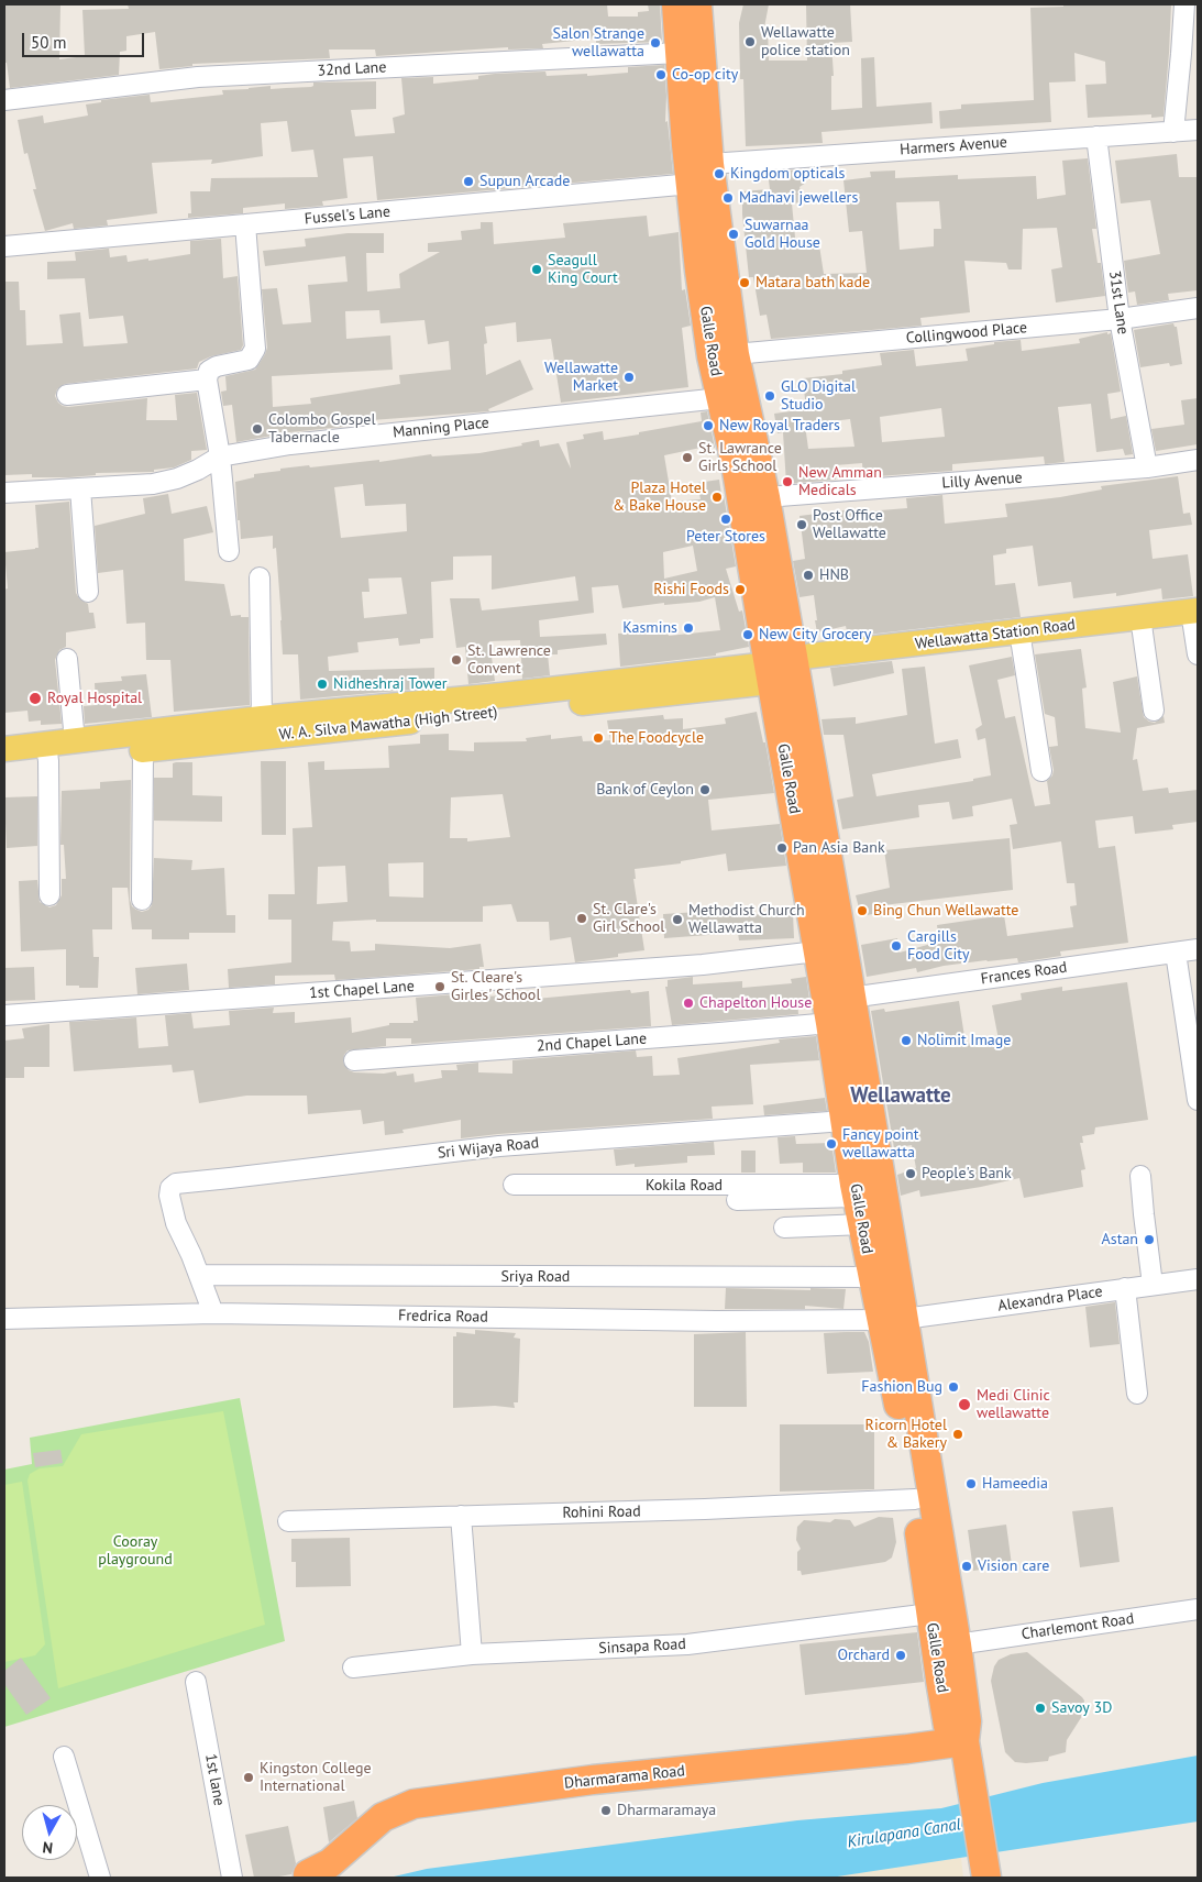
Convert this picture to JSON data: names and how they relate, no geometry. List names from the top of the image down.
{
  "streets": {
    "highway": ["Galle Road", "Dharmarama Road"],
    "main road": ["Wellawatta Station Road", "W. A. Silva Mawatha (High Street)"],
    "street": [
      "32nd Lane",
      "Harmers Avenue",
      "Fussel's Lane",
      "31st Lane",
      "Collingwood Place",
      "Manning Place",
      "Lilly Avenue",
      "Frances Road",
      "1st Chapel Lane",
      "2nd Chapel Lane",
      "Sri Wijaya Road",
      "Kokila Road",
      "Sriya Road",
      "Alexandra Place",
      "Fredrica Road",
      "Rohini Road",
      "Charlemont Road",
      "Sinsapa Road",
      "1st lane"
    ]
  },
  "crossings": [
    ["32nd Lane", "Galle Road"],
    ["Harmers Avenue", "Fussel's Lane"],
    ["Harmers Avenue", "31st Lane"],
    ["Harmers Avenue", "Galle Road"],
    ["Fussel's Lane", "Galle Road"],
    ["31st Lane", "Collingwood Place"],
    ["31st Lane", "Lilly Avenue"],
    ["Collingwood Place", "Galle Road"],
    ["Galle Road", "Manning Place"],
    ["Galle Road", "Lilly Avenue"],
    ["Galle Road", "Wellawatta Station Road"],
    ["Galle Road", "W. A. Silva Mawatha (High Street)"],
    ["Galle Road", "Frances Road"],
    ["Galle Road", "1st Chapel Lane"],
    ["Galle Road", "2nd Chapel Lane"],
    ["Galle Road", "Sri Wijaya Road"],
    ["Galle Road", "Kokila Road"],
    ["Galle Road", "Sriya Road"],
    ["Galle Road", "Alexandra Place"],
    ["Galle Road", "Fredrica Road"],
    ["Galle Road", "Rohini Road"],
    ["Galle Road", "Charlemont Road"],
    ["Galle Road", "Sinsapa Road"],
    ["Galle Road", "Dharmarama Road"],
    ["Wellawatta Station Road", "W. A. Silva Mawatha (High Street)"],
    ["Sri Wijaya Road", "Sriya Road"],
    ["Alexandra Place", "Fredrica Road"]
  ],
  "districts": ["Wellawatte"],
  "water": ["Kirulapana Canal"],
  "parks": ["Cooray playground"],
  "places": [
    "Wellawatte police station",
    "Salon Strange wellawatta",
    "Co-op city",
    "Kingdom opticals",
    "Supun Arcade",
    "Madhavi jewellers",
    "Suwarnaa Gold House",
    "Seagull King Court",
    "Matara bath kade",
    "Wellawatte Market",
    "GLO Digital Studio",
    "New Royal Traders",
    "Colombo Gospel Tabernacle",
    "St. Lawrance Girls School",
    "New Amman Medicals",
    "Plaza Hotel & Bake House",
    "Peter Stores",
    "Post Office Wellawatte",
    "HNB",
    "Rishi Foods",
    "Kasmins",
    "New City Grocery",
    "St. Lawrence Convent",
    "Nidheshraj Tower",
    "Royal Hospital",
    "The Foodcycle",
    "Bank of Ceylon",
    "Pan Asia Bank",
    "Bing Chun Wellawatte",
    "St. Clare's Girl School",
    "Methodist Church Wellawatta",
    "Cargills Food City",
    "St. Cleare's Girles' School",
    "Chapelton House",
    "Nolimit Image",
    "Fancy point wellawatta",
    "People's Bank",
    "Astan",
    "Fashion Bug",
    "Medi Clinic wellawatte",
    "Ricorn Hotel & Bakery",
    "Hameedia",
    "Vision care",
    "Orchard",
    "Savoy 3D",
    "Kingston College International",
    "Dharmaramaya"
  ],
  "scale_bar": "50 m",
  "north": "bottom"
}
